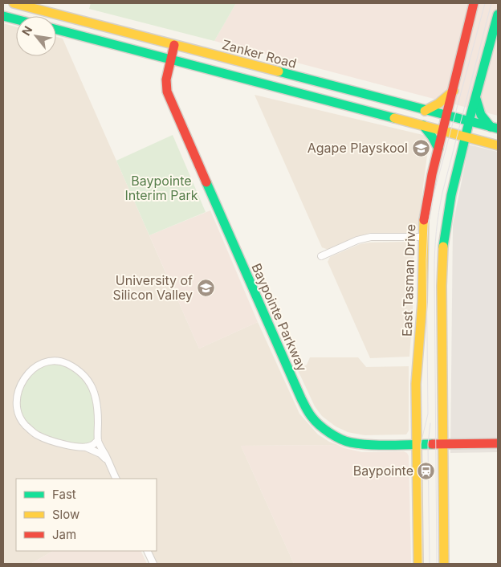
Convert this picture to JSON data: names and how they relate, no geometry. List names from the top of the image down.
{
  "streets": {
    "main road": ["Zanker Road", "East Tasman Drive", "Baypointe Parkway"]
  },
  "crossings": [
    ["Zanker Road", "East Tasman Drive"],
    ["Zanker Road", "Baypointe Parkway"],
    ["East Tasman Drive", "Baypointe Parkway"]
  ],
  "parks": ["Baypointe Interim Park"],
  "places": {
    "school or university": ["Agape Playskool", "University of Silicon Valley"],
    "station": ["Baypointe"]
  },
  "legend": ["Fast", "Slow", "Jam"],
  "north": "top left"
}
